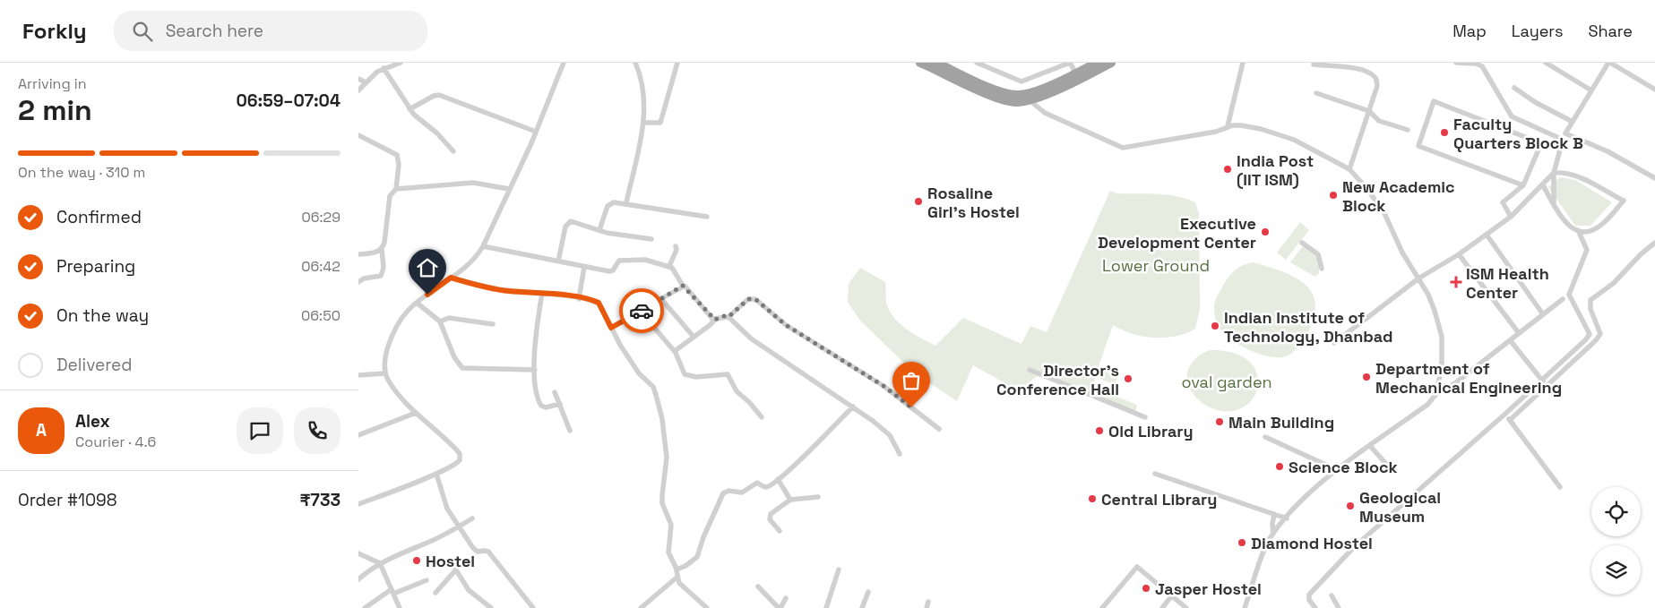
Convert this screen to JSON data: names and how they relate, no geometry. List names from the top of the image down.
{
  "parks": ["Lower Ground", "oval garden"],
  "places": {
    "other": [
      "Faculty Quarters Block B",
      "India Post (IIT ISM)",
      "New Academic Block",
      "Rosaline Girl's Hostel",
      "Executive Development Center",
      "Indian Institute of Technology, Dhanbad",
      "Department of Mechanical Engineering",
      "Director's Conference Hall",
      "Main Building",
      "Old Library",
      "Science Block",
      "Central Library",
      "Geological Museum",
      "Diamond Hostel",
      "Hostel",
      "Jasper Hostel"
    ],
    "health": ["ISM Health Center"]
  },
  "page": {
    "header": "Forkly",
    "search": "Search here",
    "nav": ["Map", "Layers", "Share"],
    "heading": ["2 min", "Arriving in", "06:59–07:04"],
    "panel": [
      "Alex",
      "Courier · 4.6",
      "Order #1098",
      "₹733"
    ],
    "bar": "On the way · 310 m",
    "list": [
      ["Confirmed", "06:29"],
      ["Preparing", "06:42"],
      ["On the way", "06:50"],
      "Delivered"
    ],
    "round": "A"
  }
}
